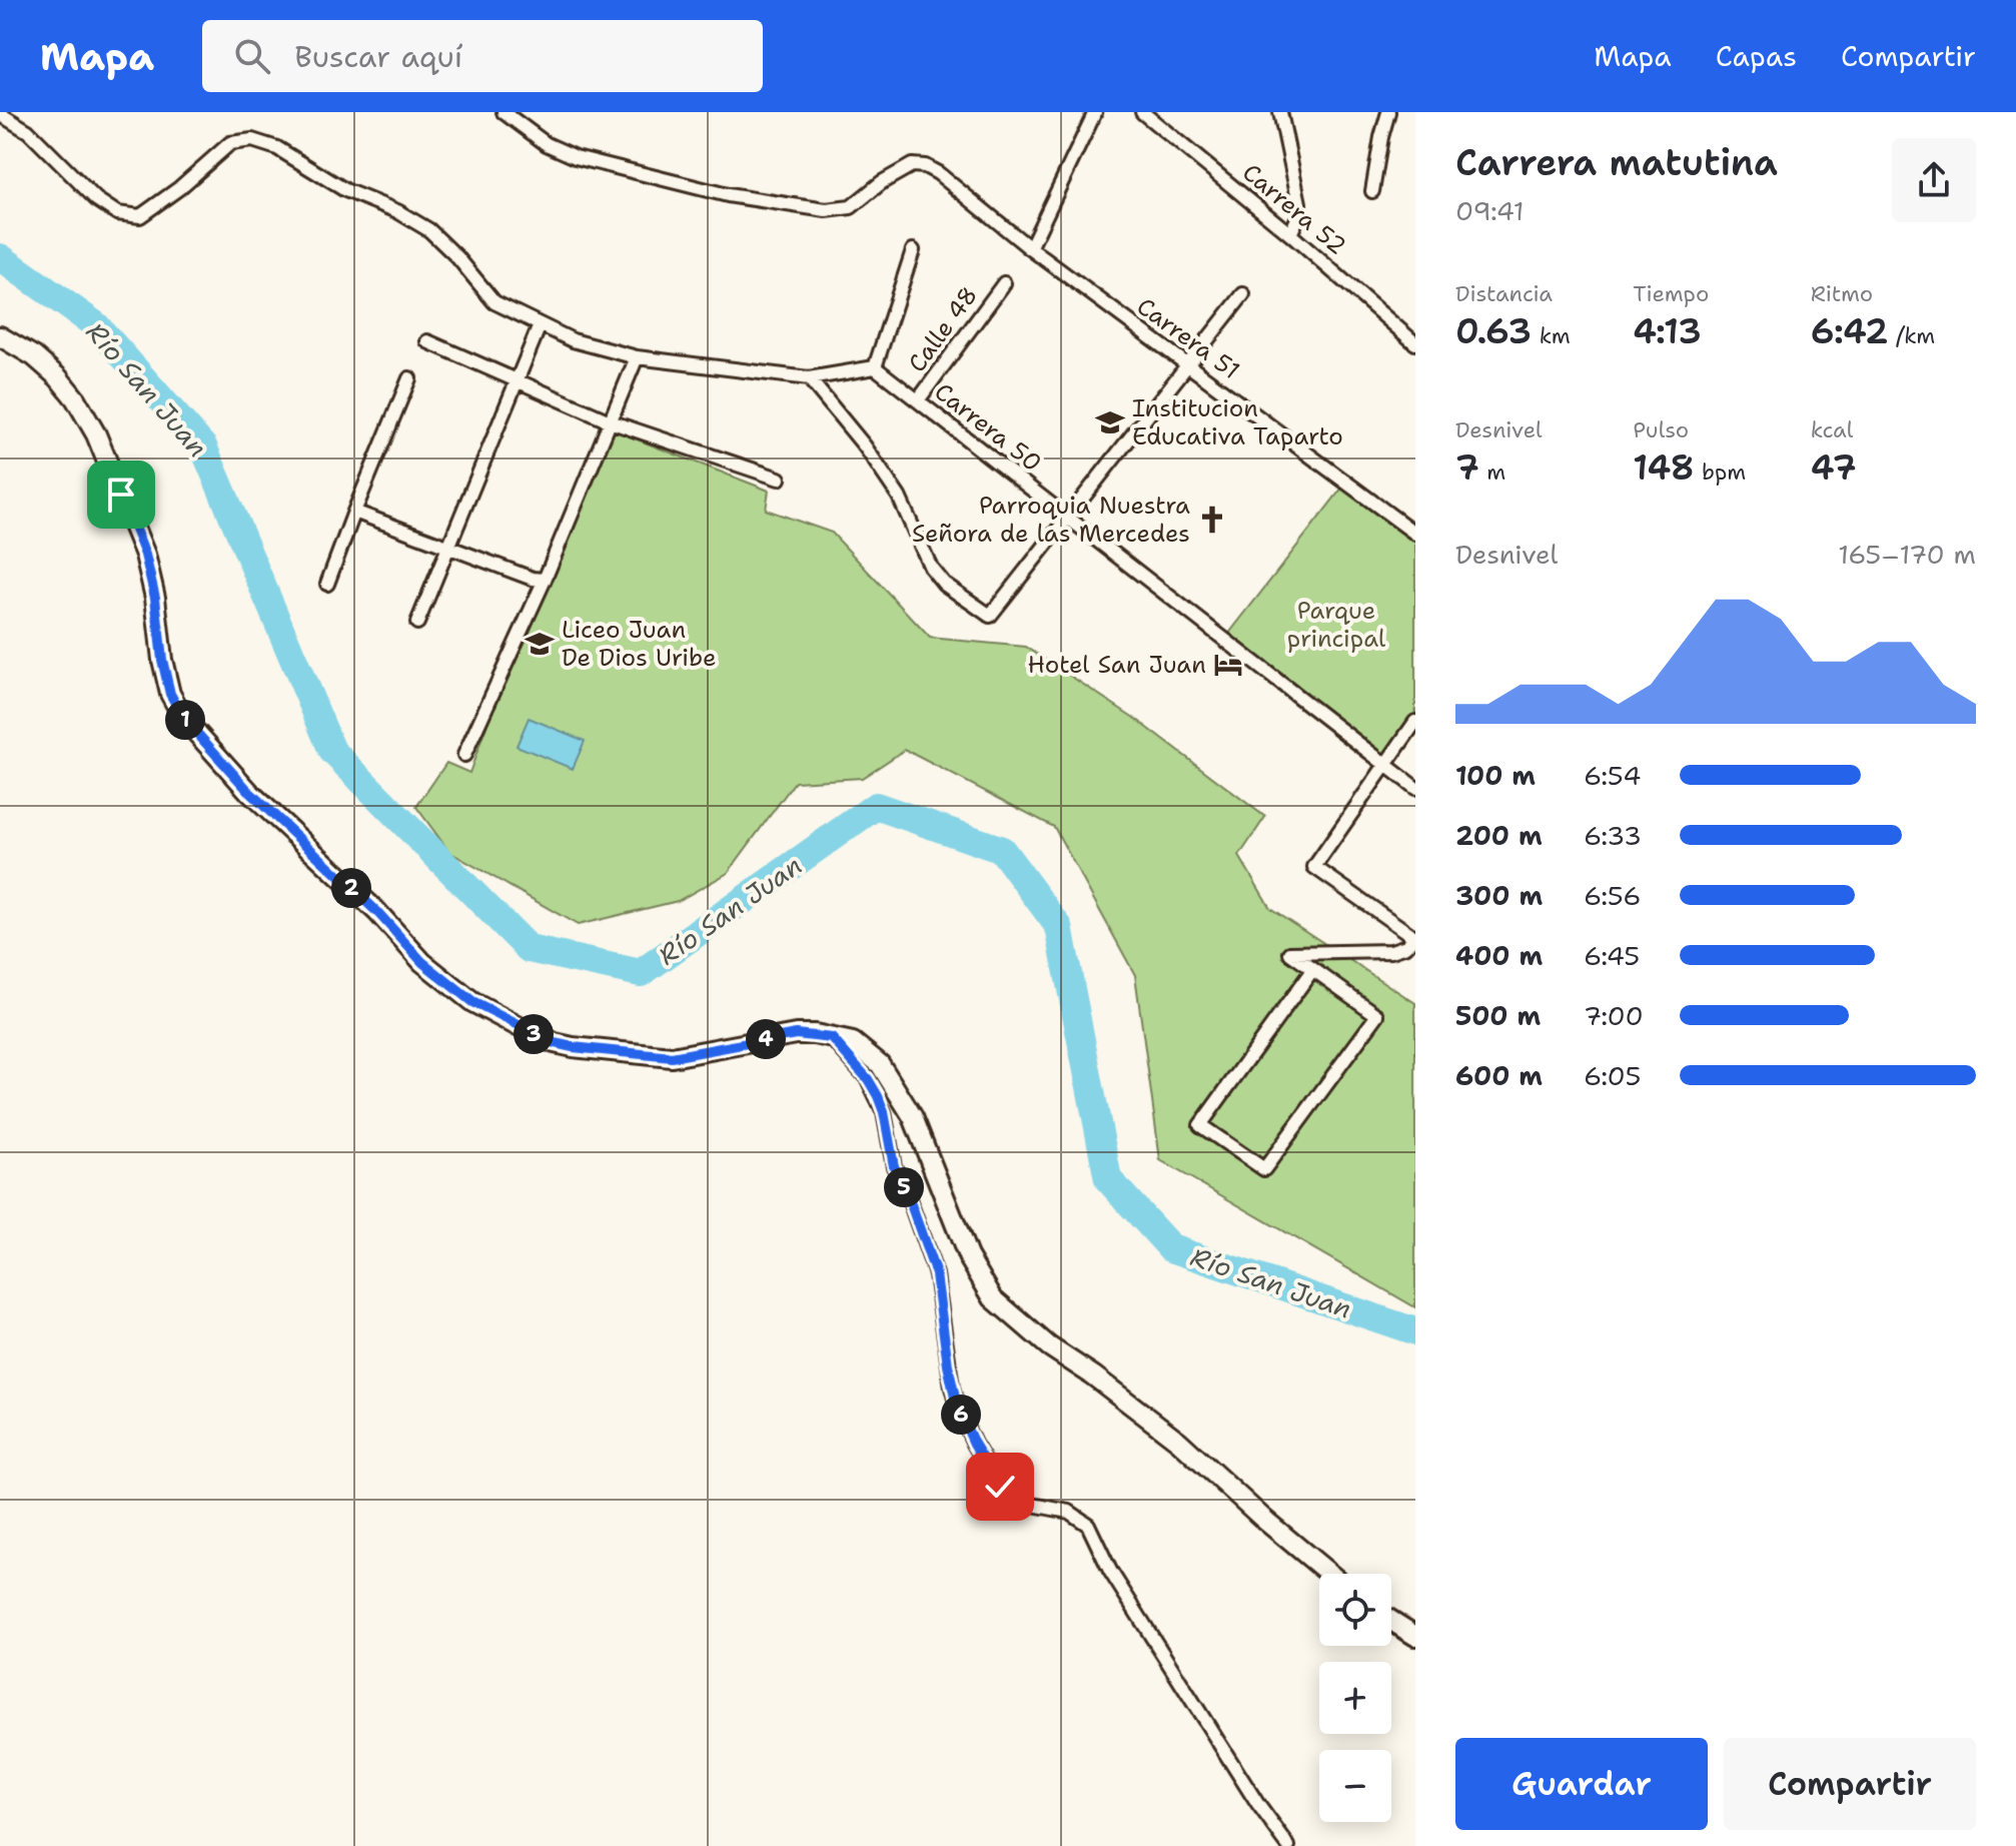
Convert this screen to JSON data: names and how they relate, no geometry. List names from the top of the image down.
{
  "streets": {
    "street": [
      "Carrera 52",
      "Calle 48",
      "Carrera 51",
      "Carrera 50"
    ]
  },
  "crossings": [
    ["Calle 48", "Carrera 50"]
  ],
  "water": ["Río San Juan"],
  "parks": ["Parque principal"],
  "places": {
    "school or university": ["Institucion Educativa Taparto", "Liceo Juan De Dios Uribe"],
    "church": ["Parroquia Nuestra Señora de las Mercedes"],
    "hotel": ["Hotel San Juan"]
  },
  "page": {
    "header": "Mapa",
    "search": "Buscar aquí",
    "nav": ["Mapa", "Capas", "Compartir"],
    "heading": ["Carrera matutina", "09:41"],
    "stats": [
      ["Distancia", "0.63 km"],
      ["Tiempo", "4:13"],
      ["Ritmo", "6:42 /km"],
      ["Desnivel", "7 m"],
      ["Pulso", "148 bpm"],
      ["kcal", "47"]
    ],
    "chart": ["Desnivel", "165–170 m"],
    "pins": [
      "1",
      "2",
      "3",
      "4",
      "5",
      "6"
    ],
    "list": [
      {
        "name": "100 m",
        "note": "6:54"
      },
      {
        "name": "200 m",
        "note": "6:33"
      },
      {
        "name": "300 m",
        "note": "6:56"
      },
      {
        "name": "400 m",
        "note": "6:45"
      },
      {
        "name": "500 m",
        "note": "7:00"
      },
      {
        "name": "600 m",
        "note": "6:05"
      }
    ],
    "map_buttons": ["+", "−"],
    "buttons": ["Guardar", "Compartir"]
  }
}
